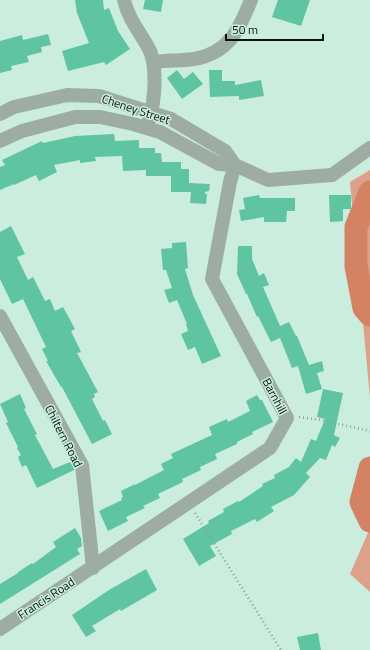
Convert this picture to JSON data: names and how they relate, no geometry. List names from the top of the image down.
{
  "streets": {
    "street": [
      "Cheney Street",
      "Barnhill",
      "Chiltern Road",
      "Francis Road"
    ]
  },
  "crossings": [
    ["Cheney Street", "Barnhill"],
    ["Barnhill", "Chiltern Road"],
    ["Barnhill", "Francis Road"],
    ["Chiltern Road", "Francis Road"]
  ],
  "scale_bar": "50 m"
}
